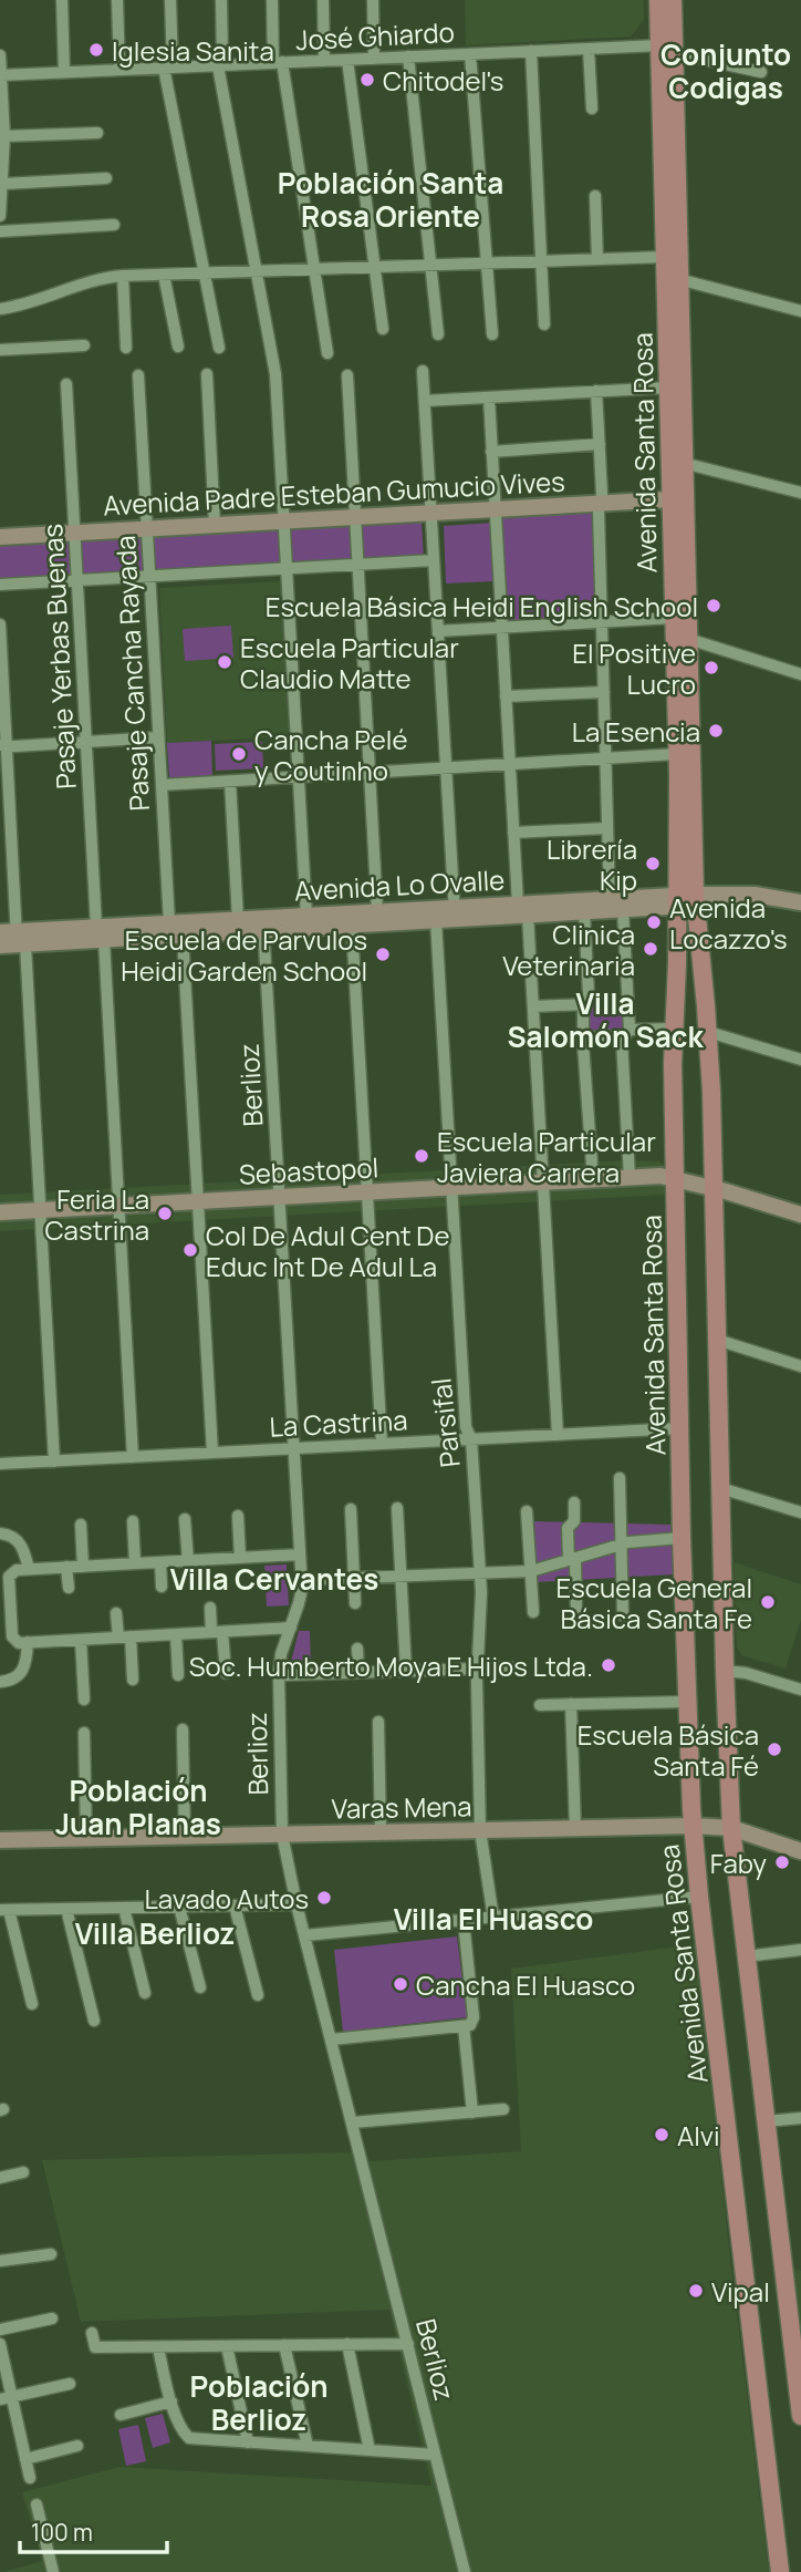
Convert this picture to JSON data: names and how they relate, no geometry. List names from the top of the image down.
{
  "streets": {
    "main road": ["Avenida Santa Rosa"],
    "street": [
      "José Ghiardo",
      "Avenida Padre Esteban Gumucio Vives",
      "Pasaje Yerbas Buenas",
      "Pasaje Cancha Rayada",
      "Avenida Lo Ovalle",
      "Berlioz",
      "Sebastopol",
      "La Castrina",
      "Parsifal",
      "Varas Mena"
    ]
  },
  "crossings": [
    ["José Ghiardo", "Avenida Santa Rosa"],
    ["Avenida Santa Rosa", "Avenida Padre Esteban Gumucio Vives"],
    ["Avenida Santa Rosa", "Avenida Lo Ovalle"],
    ["Avenida Santa Rosa", "Sebastopol"],
    ["Avenida Santa Rosa", "La Castrina"],
    ["Avenida Santa Rosa", "Varas Mena"],
    ["Avenida Padre Esteban Gumucio Vives", "Pasaje Yerbas Buenas"],
    ["Avenida Padre Esteban Gumucio Vives", "Pasaje Cancha Rayada"],
    ["Pasaje Yerbas Buenas", "Avenida Lo Ovalle"],
    ["Pasaje Yerbas Buenas", "Sebastopol"],
    ["Pasaje Yerbas Buenas", "La Castrina"],
    ["Pasaje Cancha Rayada", "Avenida Lo Ovalle"],
    ["Avenida Lo Ovalle", "Berlioz"],
    ["Avenida Lo Ovalle", "Parsifal"],
    ["Berlioz", "Sebastopol"],
    ["Berlioz", "La Castrina"],
    ["Berlioz", "Varas Mena"],
    ["Sebastopol", "Parsifal"],
    ["La Castrina", "Parsifal"],
    ["Parsifal", "Varas Mena"]
  ],
  "districts": [
    "Conjunto Codigas",
    "Población Santa Rosa Oriente",
    "Villa Salomón Sack",
    "Villa Cervantes",
    "Población Juan Planas",
    "Villa El Huasco",
    "Villa Berlioz",
    "Población Berlioz"
  ],
  "places": [
    "Iglesia Sanita",
    "Chitodel's",
    "Escuela Básica Heidi English School",
    "Escuela Particular Claudio Matte",
    "El Positive Lucro",
    "La Esencia",
    "Cancha Pelé y Coutinho",
    "Librería Kip",
    "Avenida Locazzo's",
    "Clinica Veterinaria",
    "Escuela de Parvulos Heidi Garden School",
    "Escuela Particular Javiera Carrera",
    "Feria La Castrina",
    "Col De Adul Cent De Educ Int De Adul La",
    "Escuela General Básica Santa Fe",
    "Soc. Humberto Moya E Hijos Ltda.",
    "Escuela Básica Santa Fé",
    "Faby",
    "Lavado Autos",
    "Cancha El Huasco",
    "Alvi",
    "Vipal"
  ],
  "scale_bar": "100 m"
}
